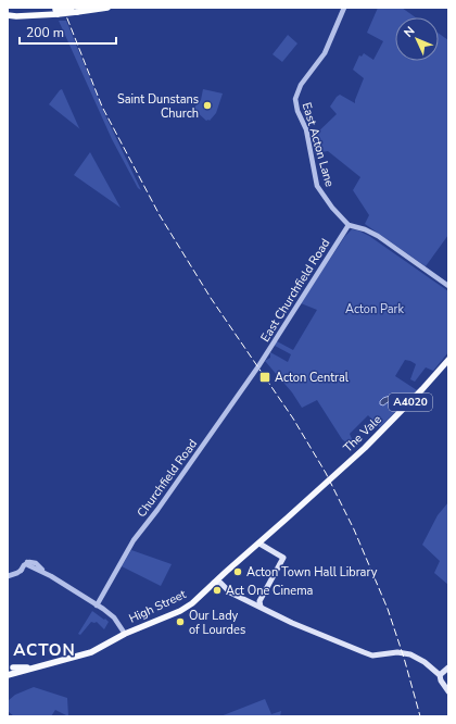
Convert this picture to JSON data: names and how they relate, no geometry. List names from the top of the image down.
{
  "streets": {
    "main road": ["A4020", "The Vale", "High Street"],
    "street": ["East Acton Lane", "East Churchfield Road", "Churchfield Road"]
  },
  "crossings": [
    ["East Acton Lane", "East Churchfield Road"],
    ["East Churchfield Road", "Churchfield Road"],
    ["The Vale", "High Street"]
  ],
  "districts": ["ACTON"],
  "parks": ["Acton Park"],
  "places": {
    "other": [
      "Saint Dunstans Church",
      "Acton Town Hall Library",
      "Act One Cinema",
      "Our Lady of Lourdes"
    ],
    "transit": ["Acton Central"]
  },
  "scale_bar": "200 m",
  "north": "top left"
}
